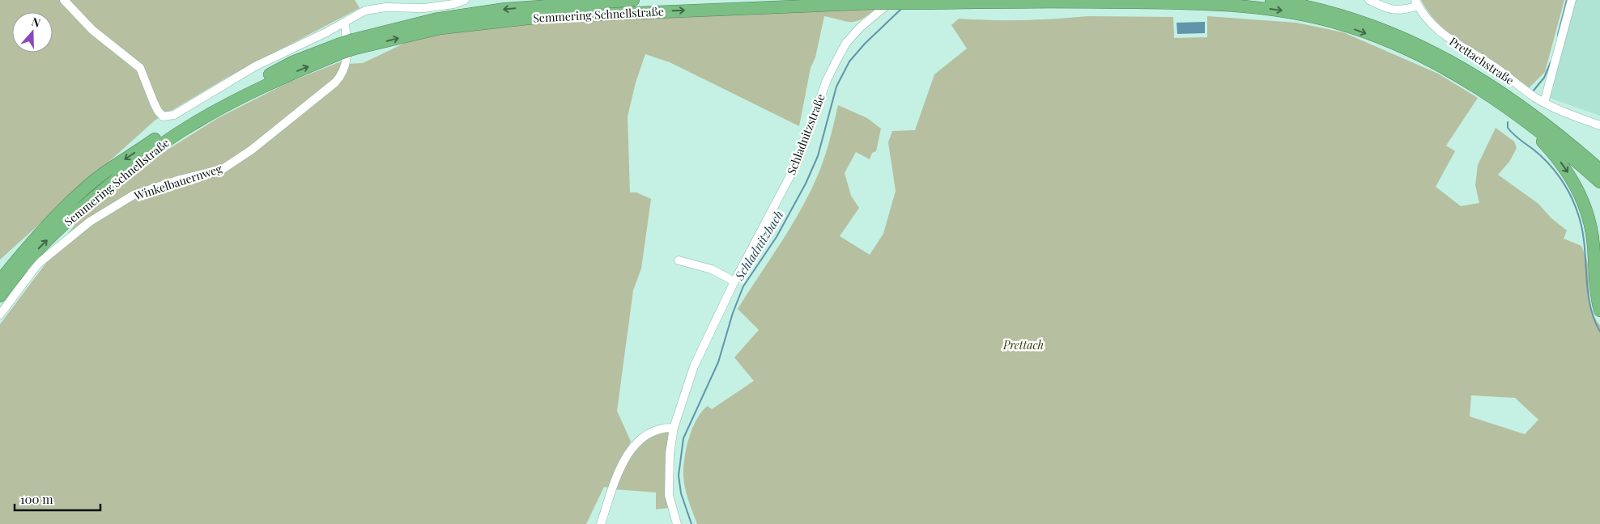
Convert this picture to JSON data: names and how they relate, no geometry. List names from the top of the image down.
{
  "streets": {
    "highway": ["Semmering Schnellstraße"],
    "street": ["Prettachstraße", "Schladnitzstraße", "Winkelbauernweg"]
  },
  "water": ["Schladnitzbach"],
  "parks": ["Prettach"],
  "scale_bar": "100 m",
  "north": "top"
}
